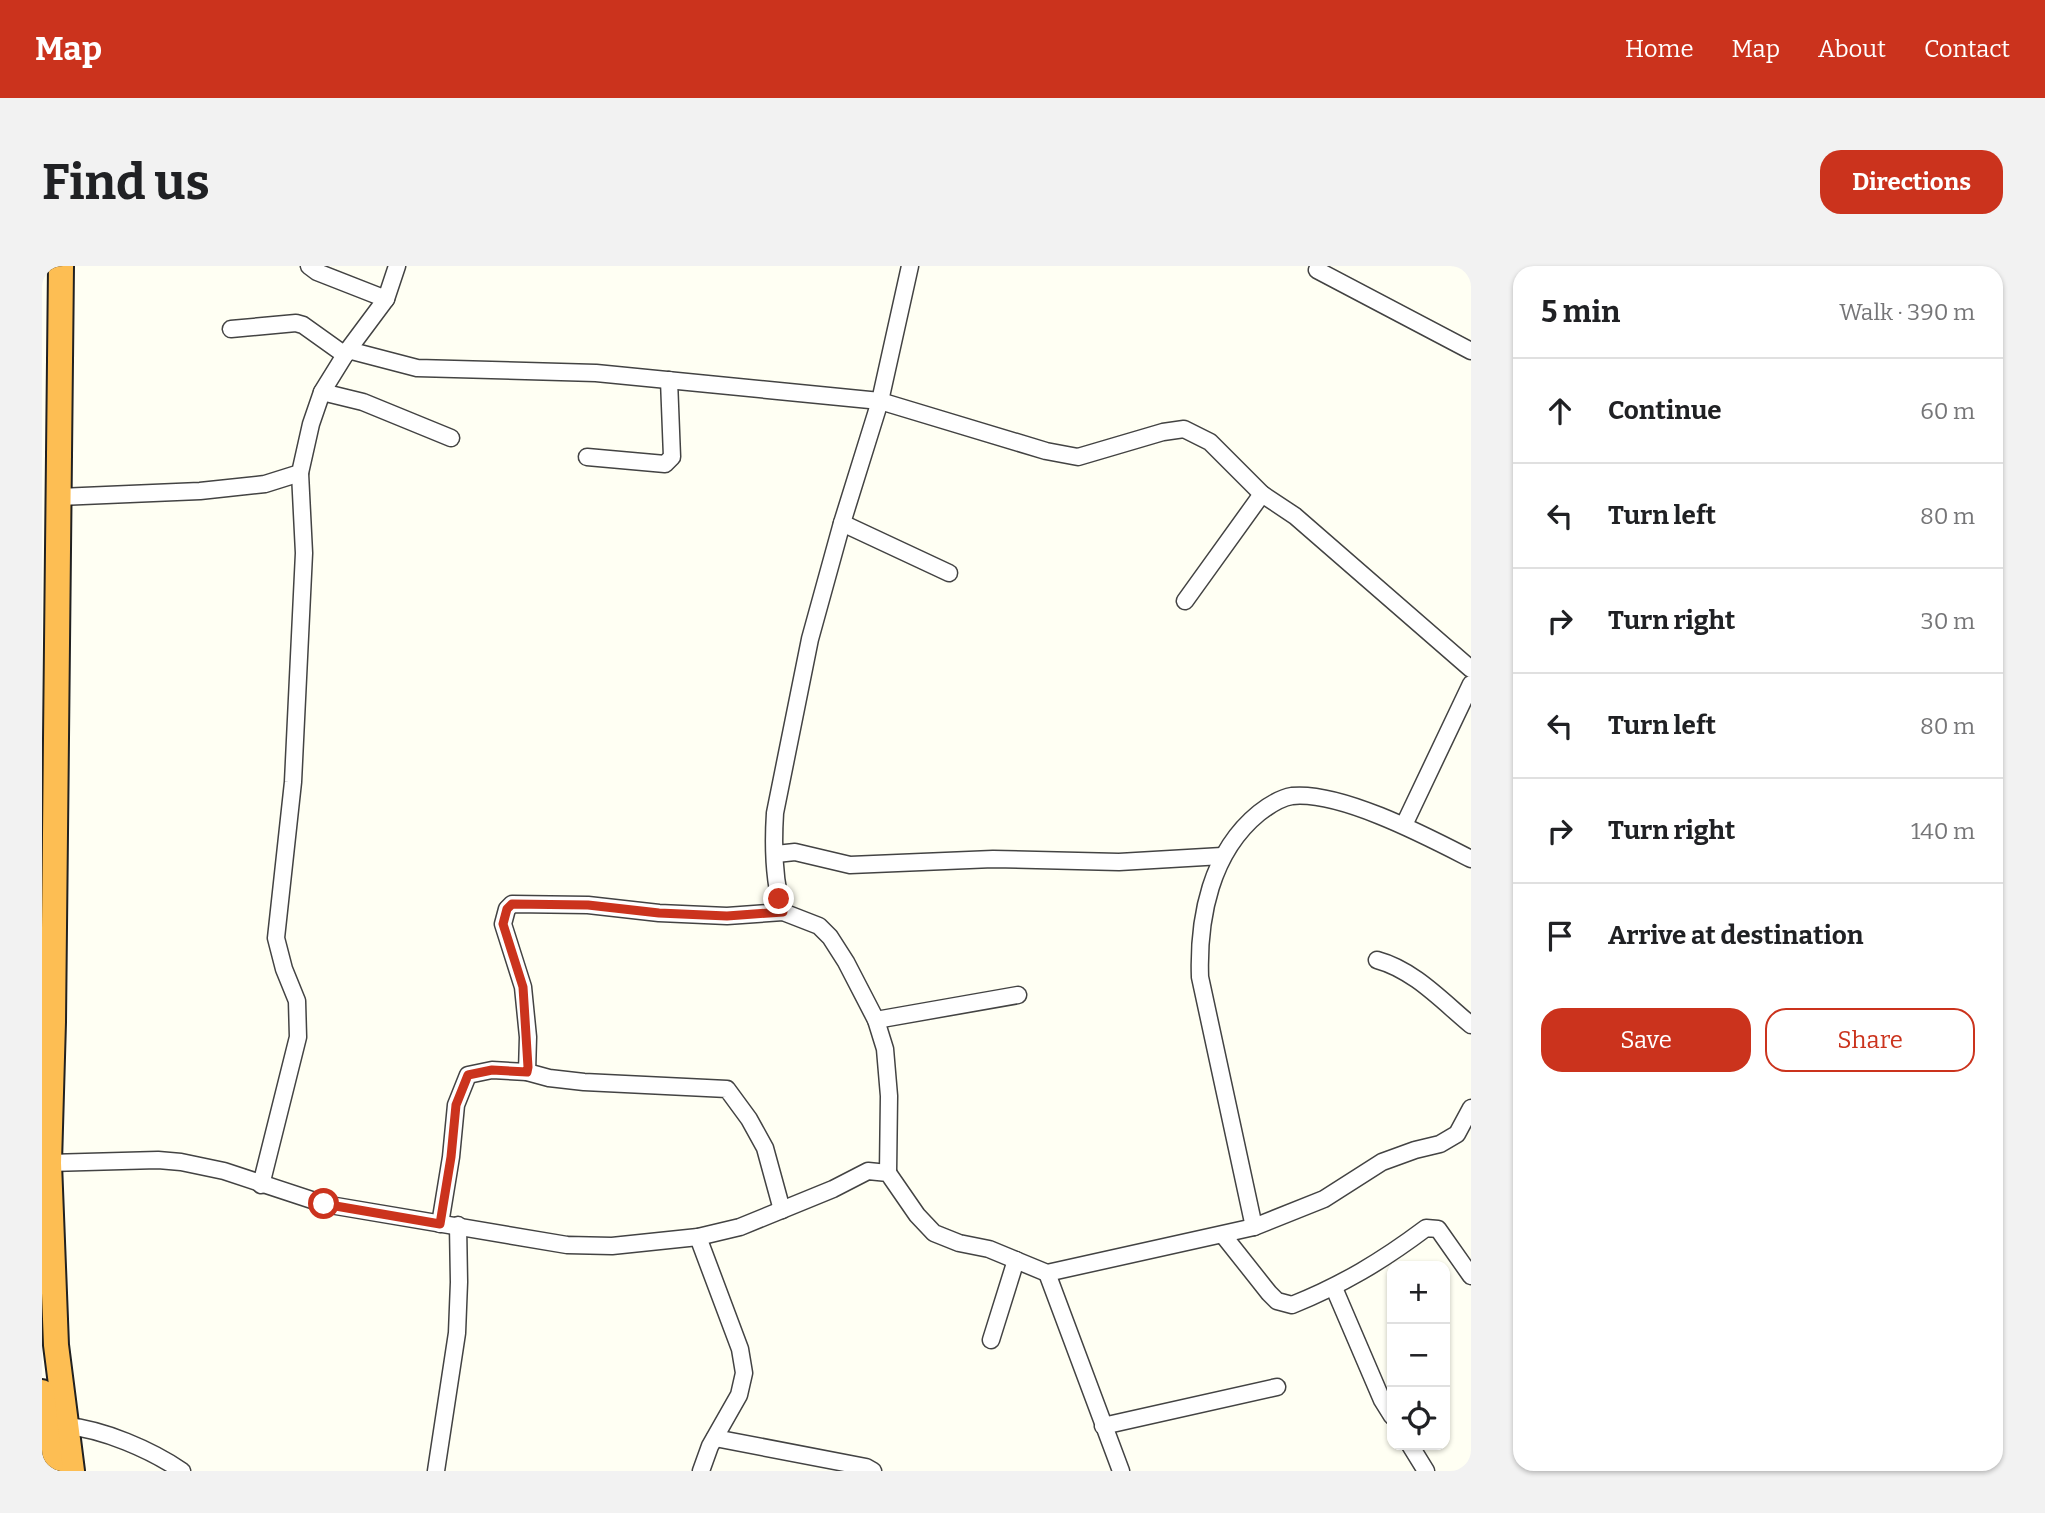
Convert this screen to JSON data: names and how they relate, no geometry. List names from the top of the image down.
{
  "page": {
    "header": "Map",
    "nav": [
      "Home",
      "Map",
      "About",
      "Contact"
    ],
    "buttons": [
      "Directions",
      ["Save", "Share"]
    ],
    "title": "Find us",
    "heading": ["5 min", "Walk · 390 m"],
    "list": [
      ["Continue", "60 m"],
      ["Turn left", "80 m"],
      ["Turn right", "30 m"],
      ["Turn left", "80 m"],
      ["Turn right", "140 m"],
      "Arrive at destination"
    ],
    "map_buttons": ["+", "−"]
  }
}
